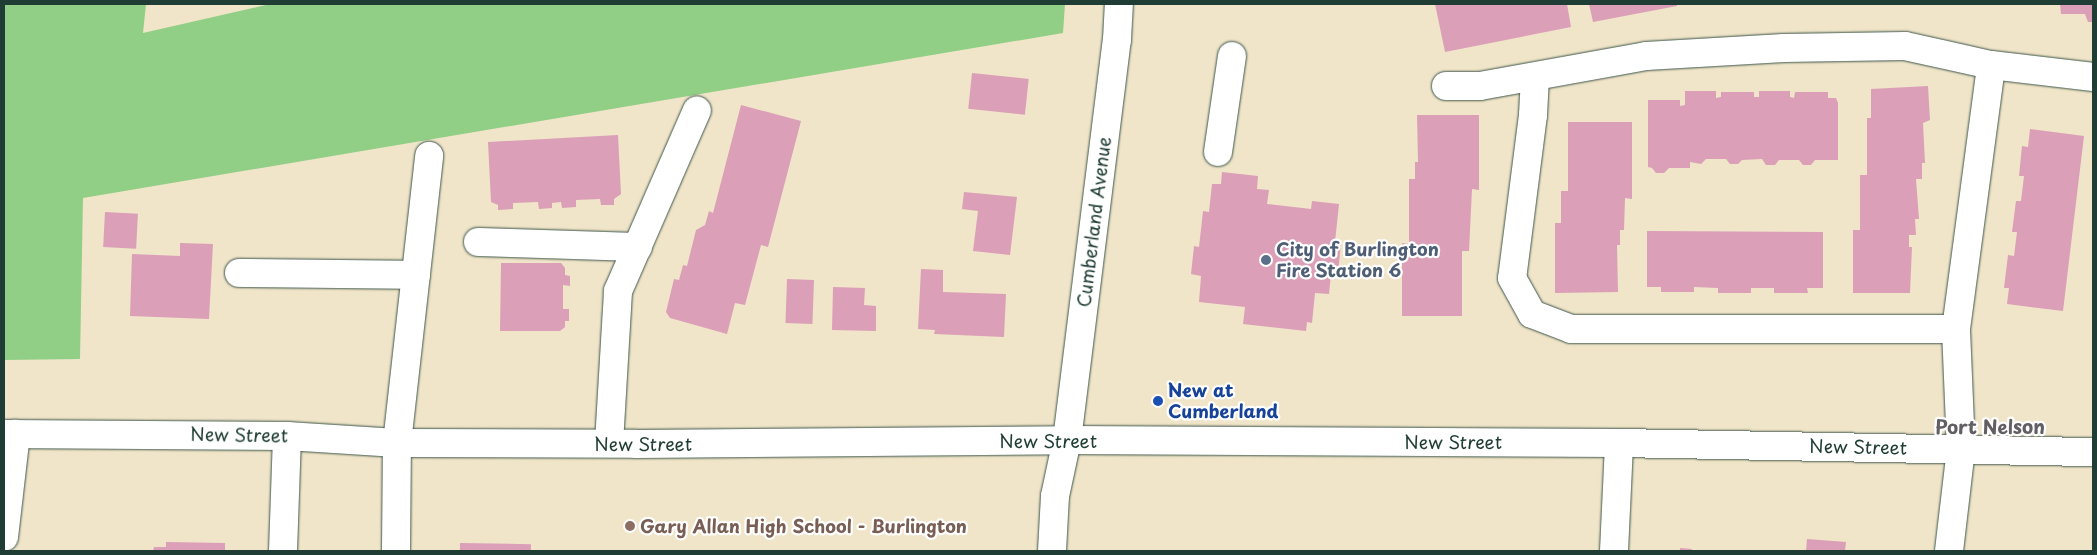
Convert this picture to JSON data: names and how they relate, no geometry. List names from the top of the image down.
{
  "streets": {
    "main road": ["Cumberland Avenue", "New Street"]
  },
  "crossings": [
    ["Cumberland Avenue", "New Street"]
  ],
  "districts": ["Port Nelson"],
  "places": ["City of Burlington Fire Station 6", "New at Cumberland", "Gary Allan High School - Burlington"]
}
